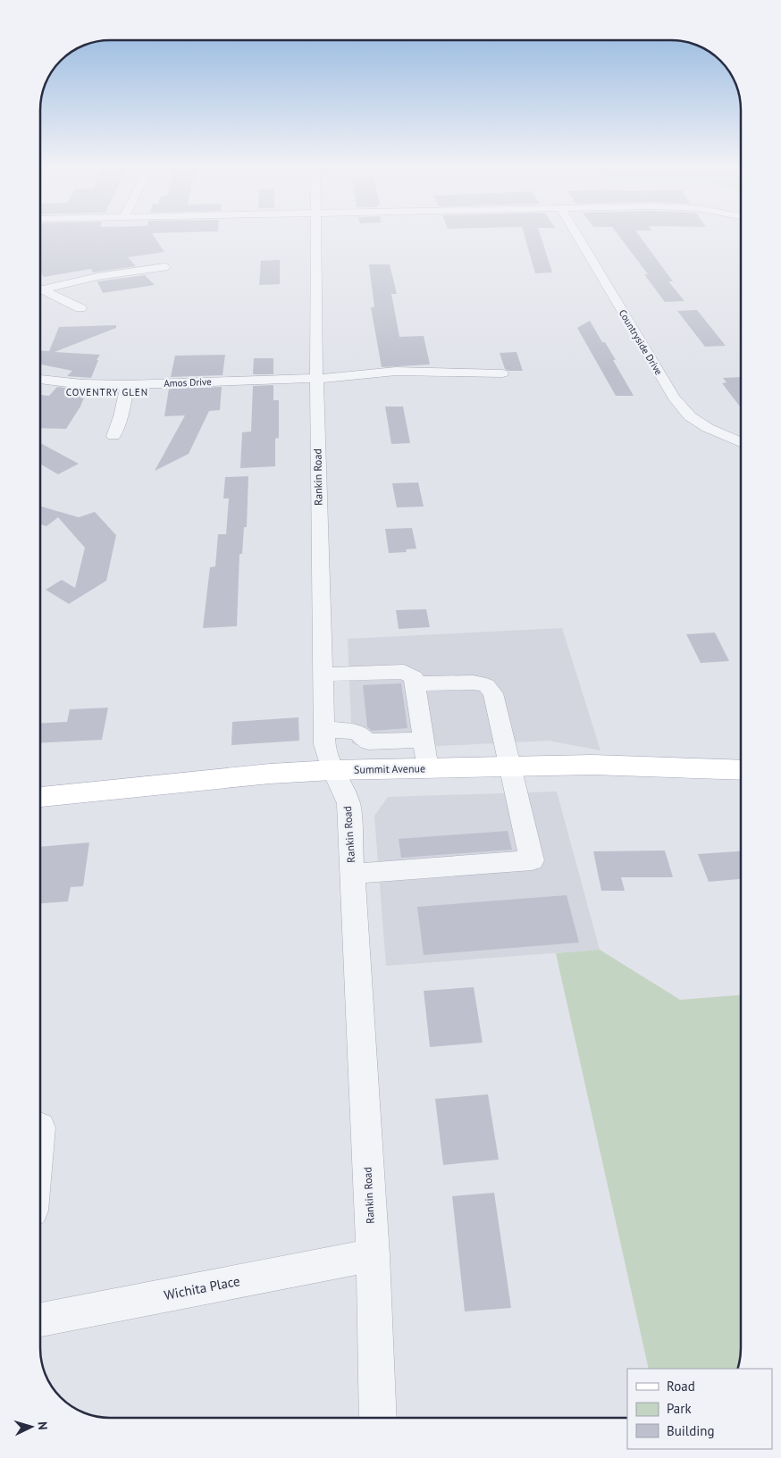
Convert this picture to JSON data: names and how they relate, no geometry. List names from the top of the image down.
{
  "streets": {
    "main road": ["Summit Avenue"],
    "street": [
      "Countryside Drive",
      "Amos Drive",
      "Rankin Road",
      "Wichita Place"
    ]
  },
  "crossings": [
    ["Amos Drive", "Rankin Road"],
    ["Rankin Road", "Summit Avenue"],
    ["Rankin Road", "Wichita Place"]
  ],
  "districts": ["COVENTRY GLEN"],
  "legend": ["Road", "Park", "Building"],
  "north": "right"
}
